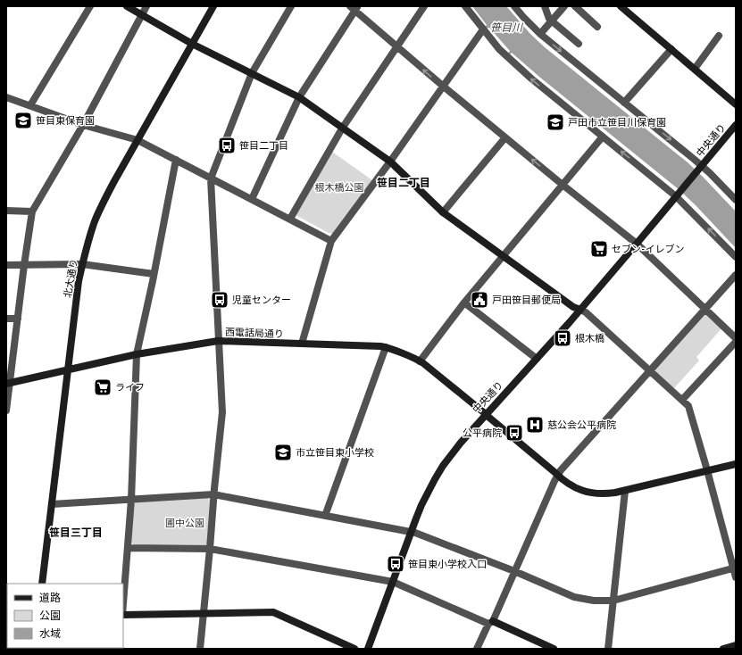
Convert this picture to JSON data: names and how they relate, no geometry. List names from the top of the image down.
{
  "streets": {
    "street": ["中央通り", "北大通り", "西電話局通り"]
  },
  "crossings": [
    ["中央通り", "西電話局通り"],
    ["北大通り", "西電話局通り"]
  ],
  "districts": ["笹目二丁目", "笹目三丁目"],
  "water": ["笹目川"],
  "parks": ["根木橋公園", "圃中公園"],
  "places": {
    "school or university": ["笹目東保育園", "戸田市立笹目川保育園", "市立笹目東小学校"],
    "bus stop": [
      "笹目二丁目",
      "児童センター",
      "根木橋",
      "公平病院",
      "笹目東小学校入口"
    ],
    "supermarket": ["セブン-イレブン", "ライフ"],
    "public building": ["戸田笹目郵便局"],
    "hospital": ["慈公会公平病院"]
  },
  "legend": ["道路", "公園", "水域"]
}
